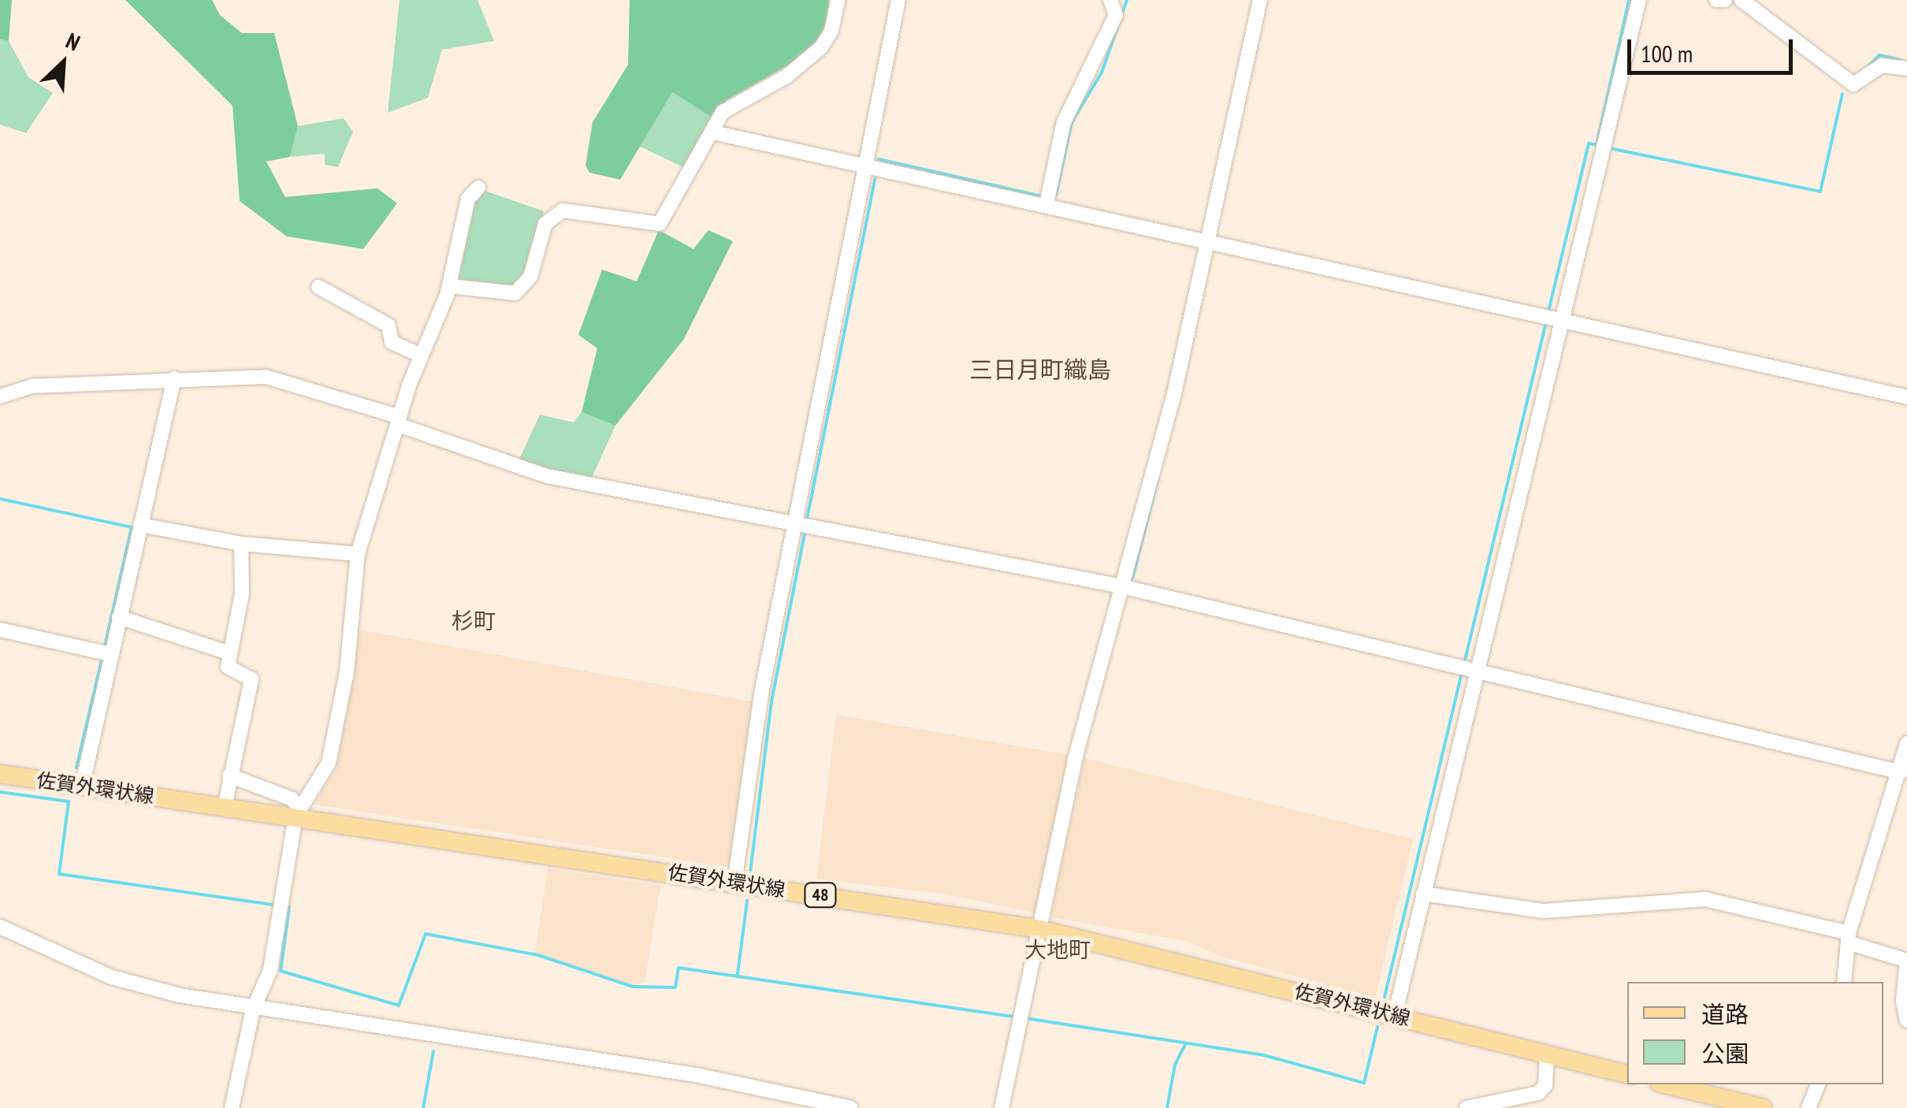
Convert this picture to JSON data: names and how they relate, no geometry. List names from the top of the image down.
{
  "streets": {
    "main road": ["佐賀外環状線", "48"]
  },
  "districts": ["三日月町織島", "杉町", "大地町"],
  "legend": ["道路", "公園"],
  "scale_bar": "100 m",
  "north": "top right"
}
